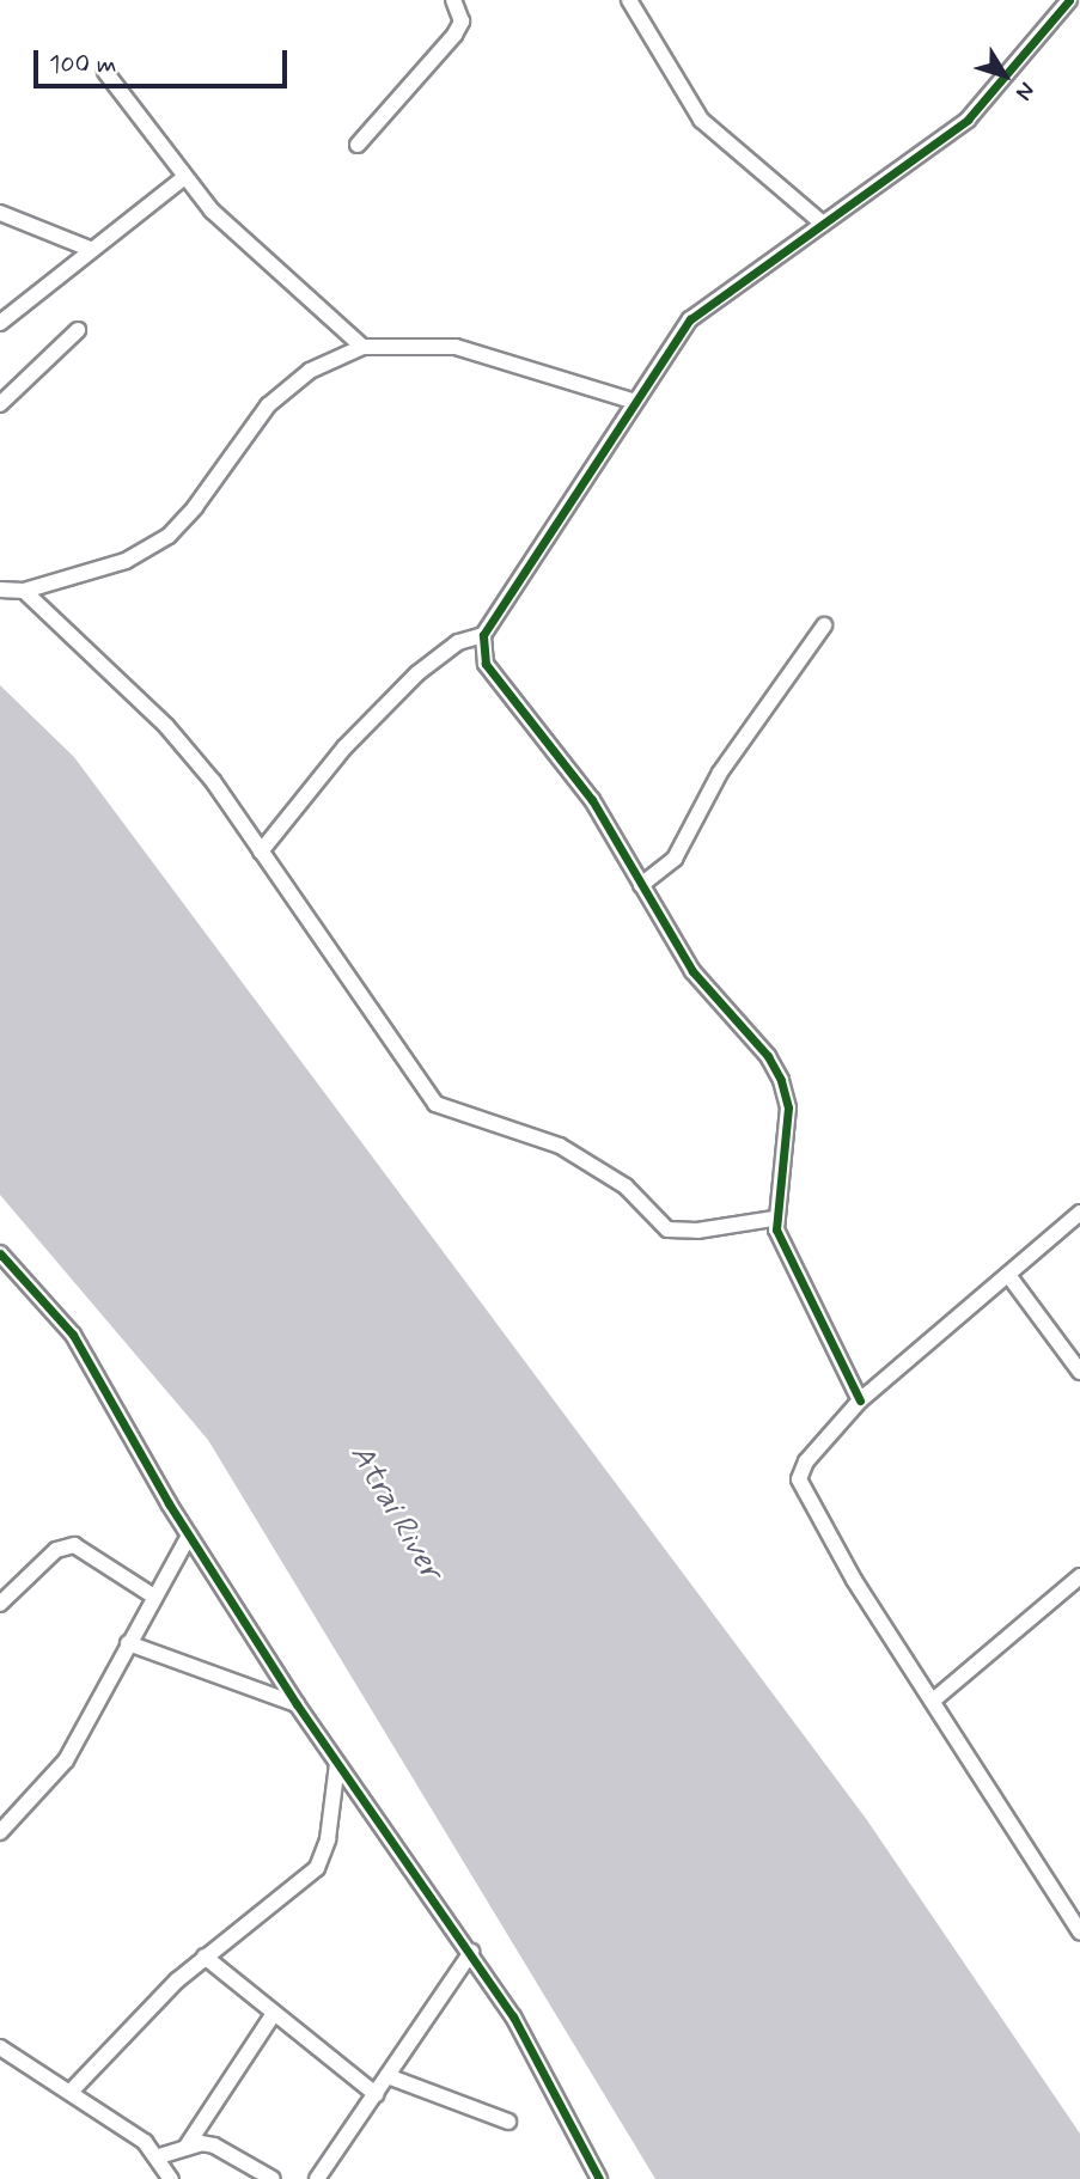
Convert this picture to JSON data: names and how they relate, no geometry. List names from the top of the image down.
{
  "water": ["Atrai River"],
  "scale_bar": "100 m",
  "north": "bottom right"
}
